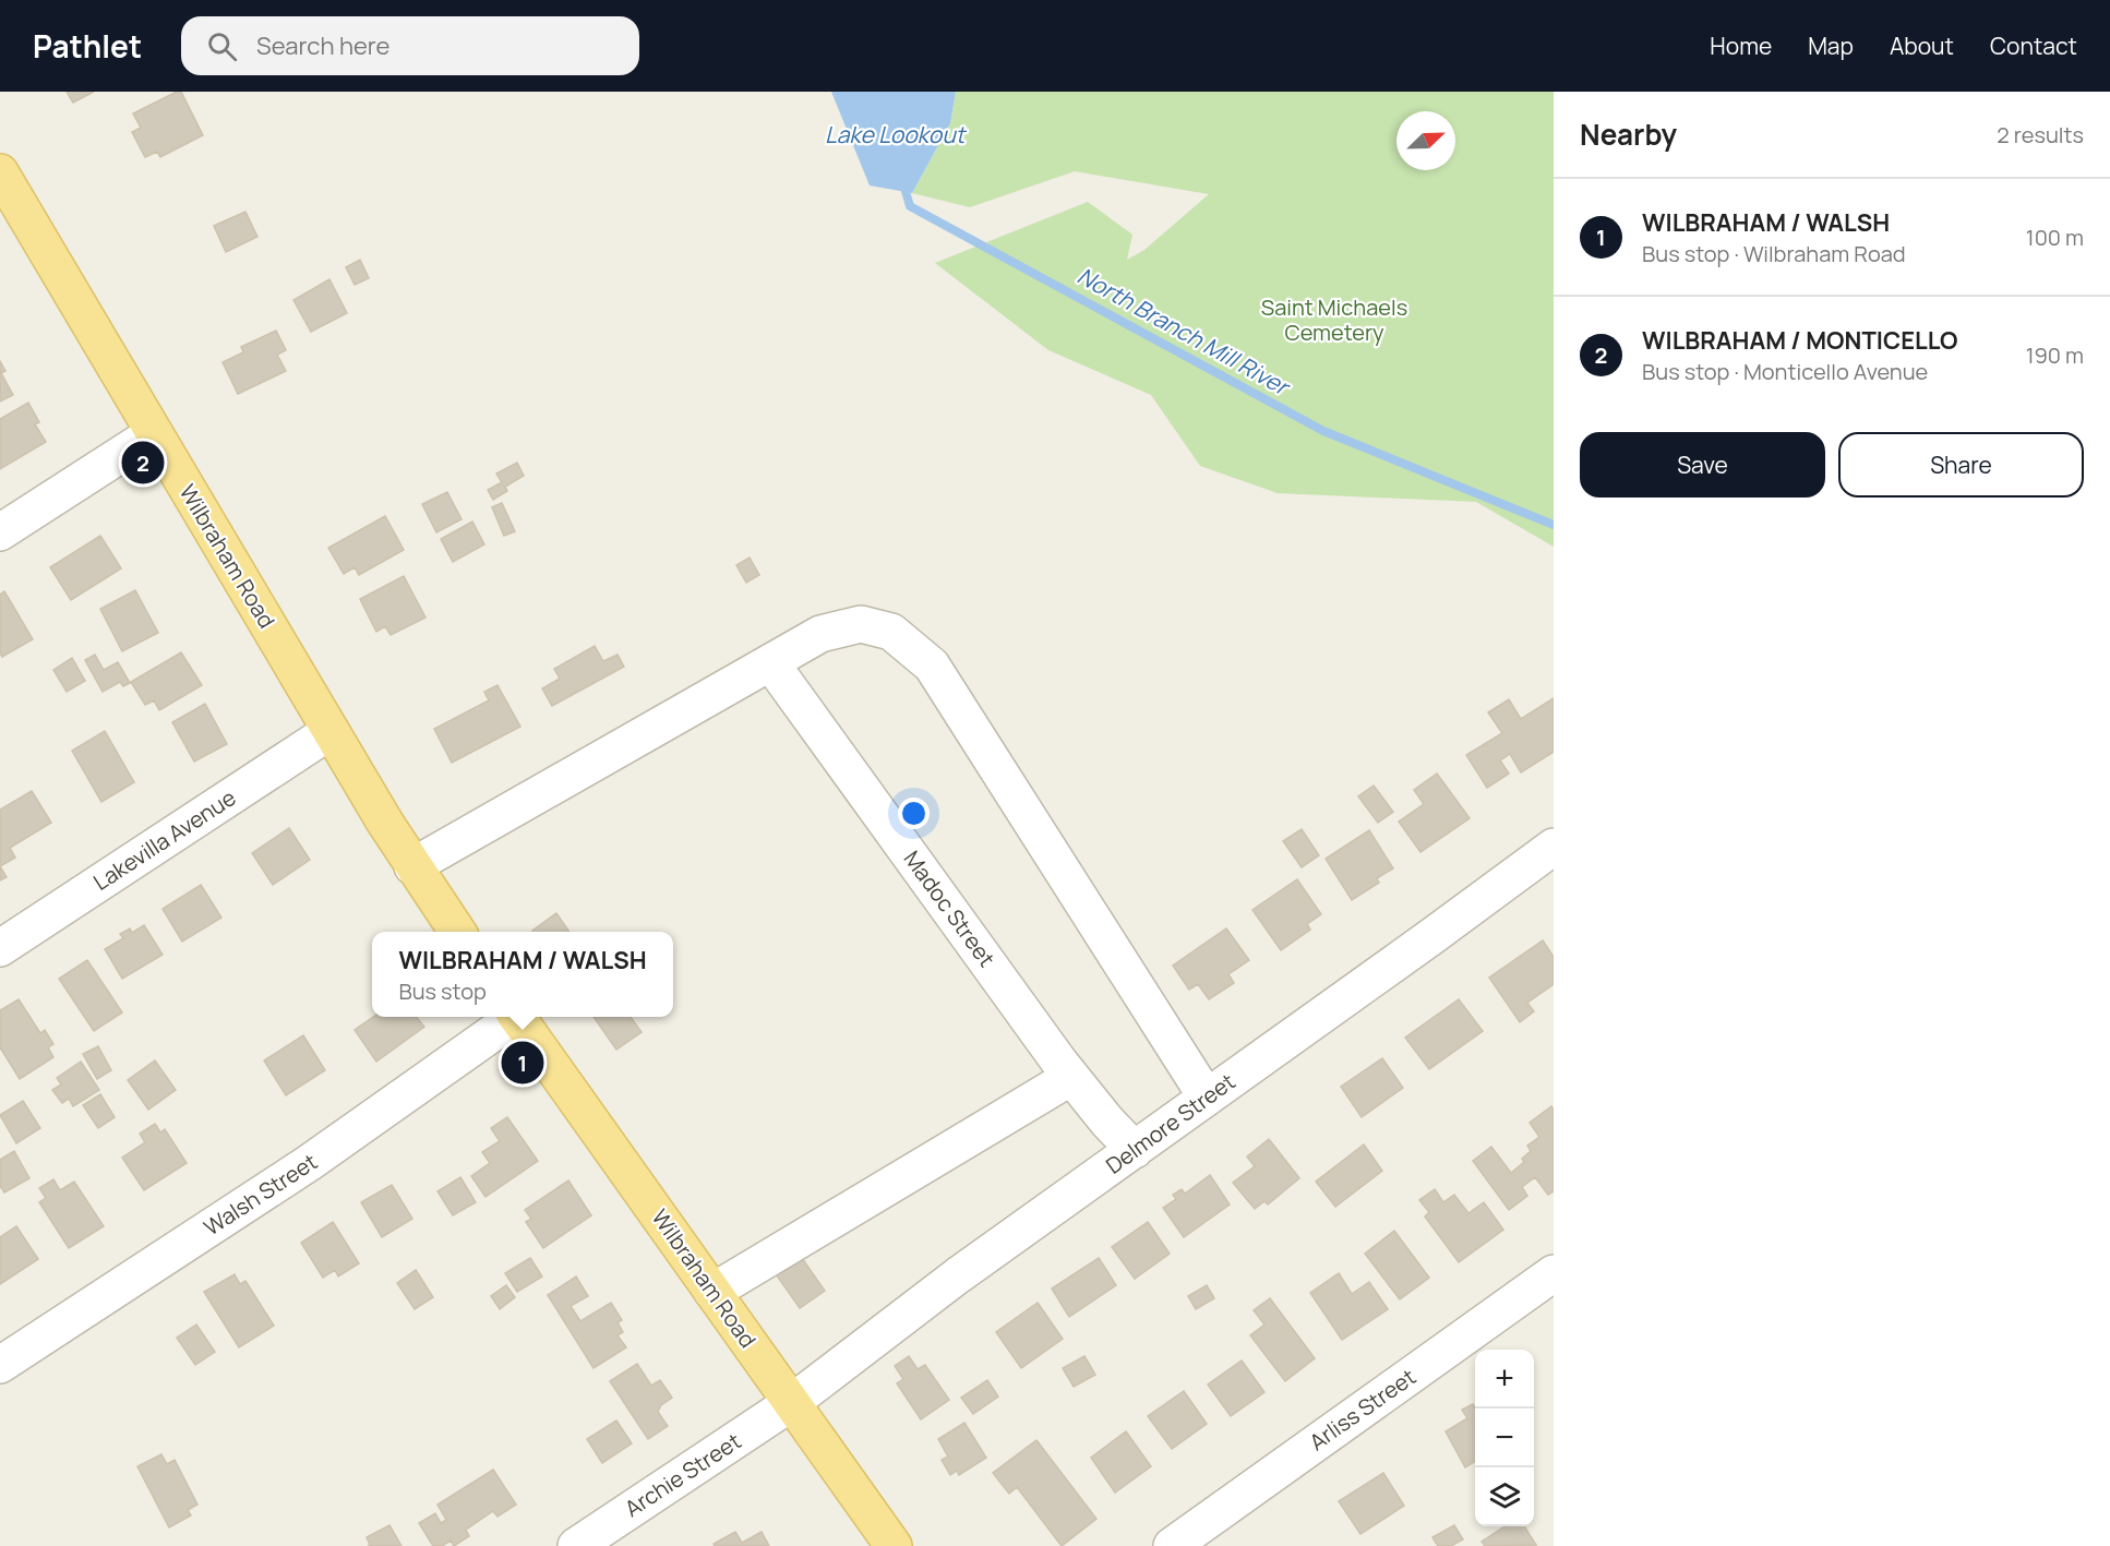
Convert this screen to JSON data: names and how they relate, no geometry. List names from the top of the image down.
{
  "streets": {
    "main road": ["Wilbraham Road"],
    "street": [
      "Lakevilla Avenue",
      "Madoc Street",
      "Delmore Street",
      "Walsh Street",
      "Arliss Street",
      "Archie Street"
    ]
  },
  "crossings": [
    ["Wilbraham Road", "Lakevilla Avenue"],
    ["Wilbraham Road", "Delmore Street"],
    ["Wilbraham Road", "Archie Street"],
    ["Madoc Street", "Delmore Street"],
    ["Delmore Street", "Archie Street"]
  ],
  "water": ["Lake Lookout", "North Branch Mill River"],
  "parks": ["Saint Michaels Cemetery"],
  "north": "top right",
  "page": {
    "header": "Pathlet",
    "search": "Search here",
    "nav": [
      "Home",
      "Map",
      "About",
      "Contact"
    ],
    "heading": ["Nearby", "2 results"],
    "list": [
      {
        "mark": "1",
        "name": "WILBRAHAM / WALSH",
        "note": "Bus stop · Wilbraham Road",
        "value": "100 m"
      },
      {
        "mark": "2",
        "name": "WILBRAHAM / MONTICELLO",
        "note": "Bus stop · Monticello Avenue",
        "value": "190 m"
      }
    ],
    "buttons": ["Save", "Share"],
    "pins": ["2", "1"],
    "popup": ["WILBRAHAM / WALSH", "Bus stop"],
    "map_buttons": ["+", "−"]
  }
}
